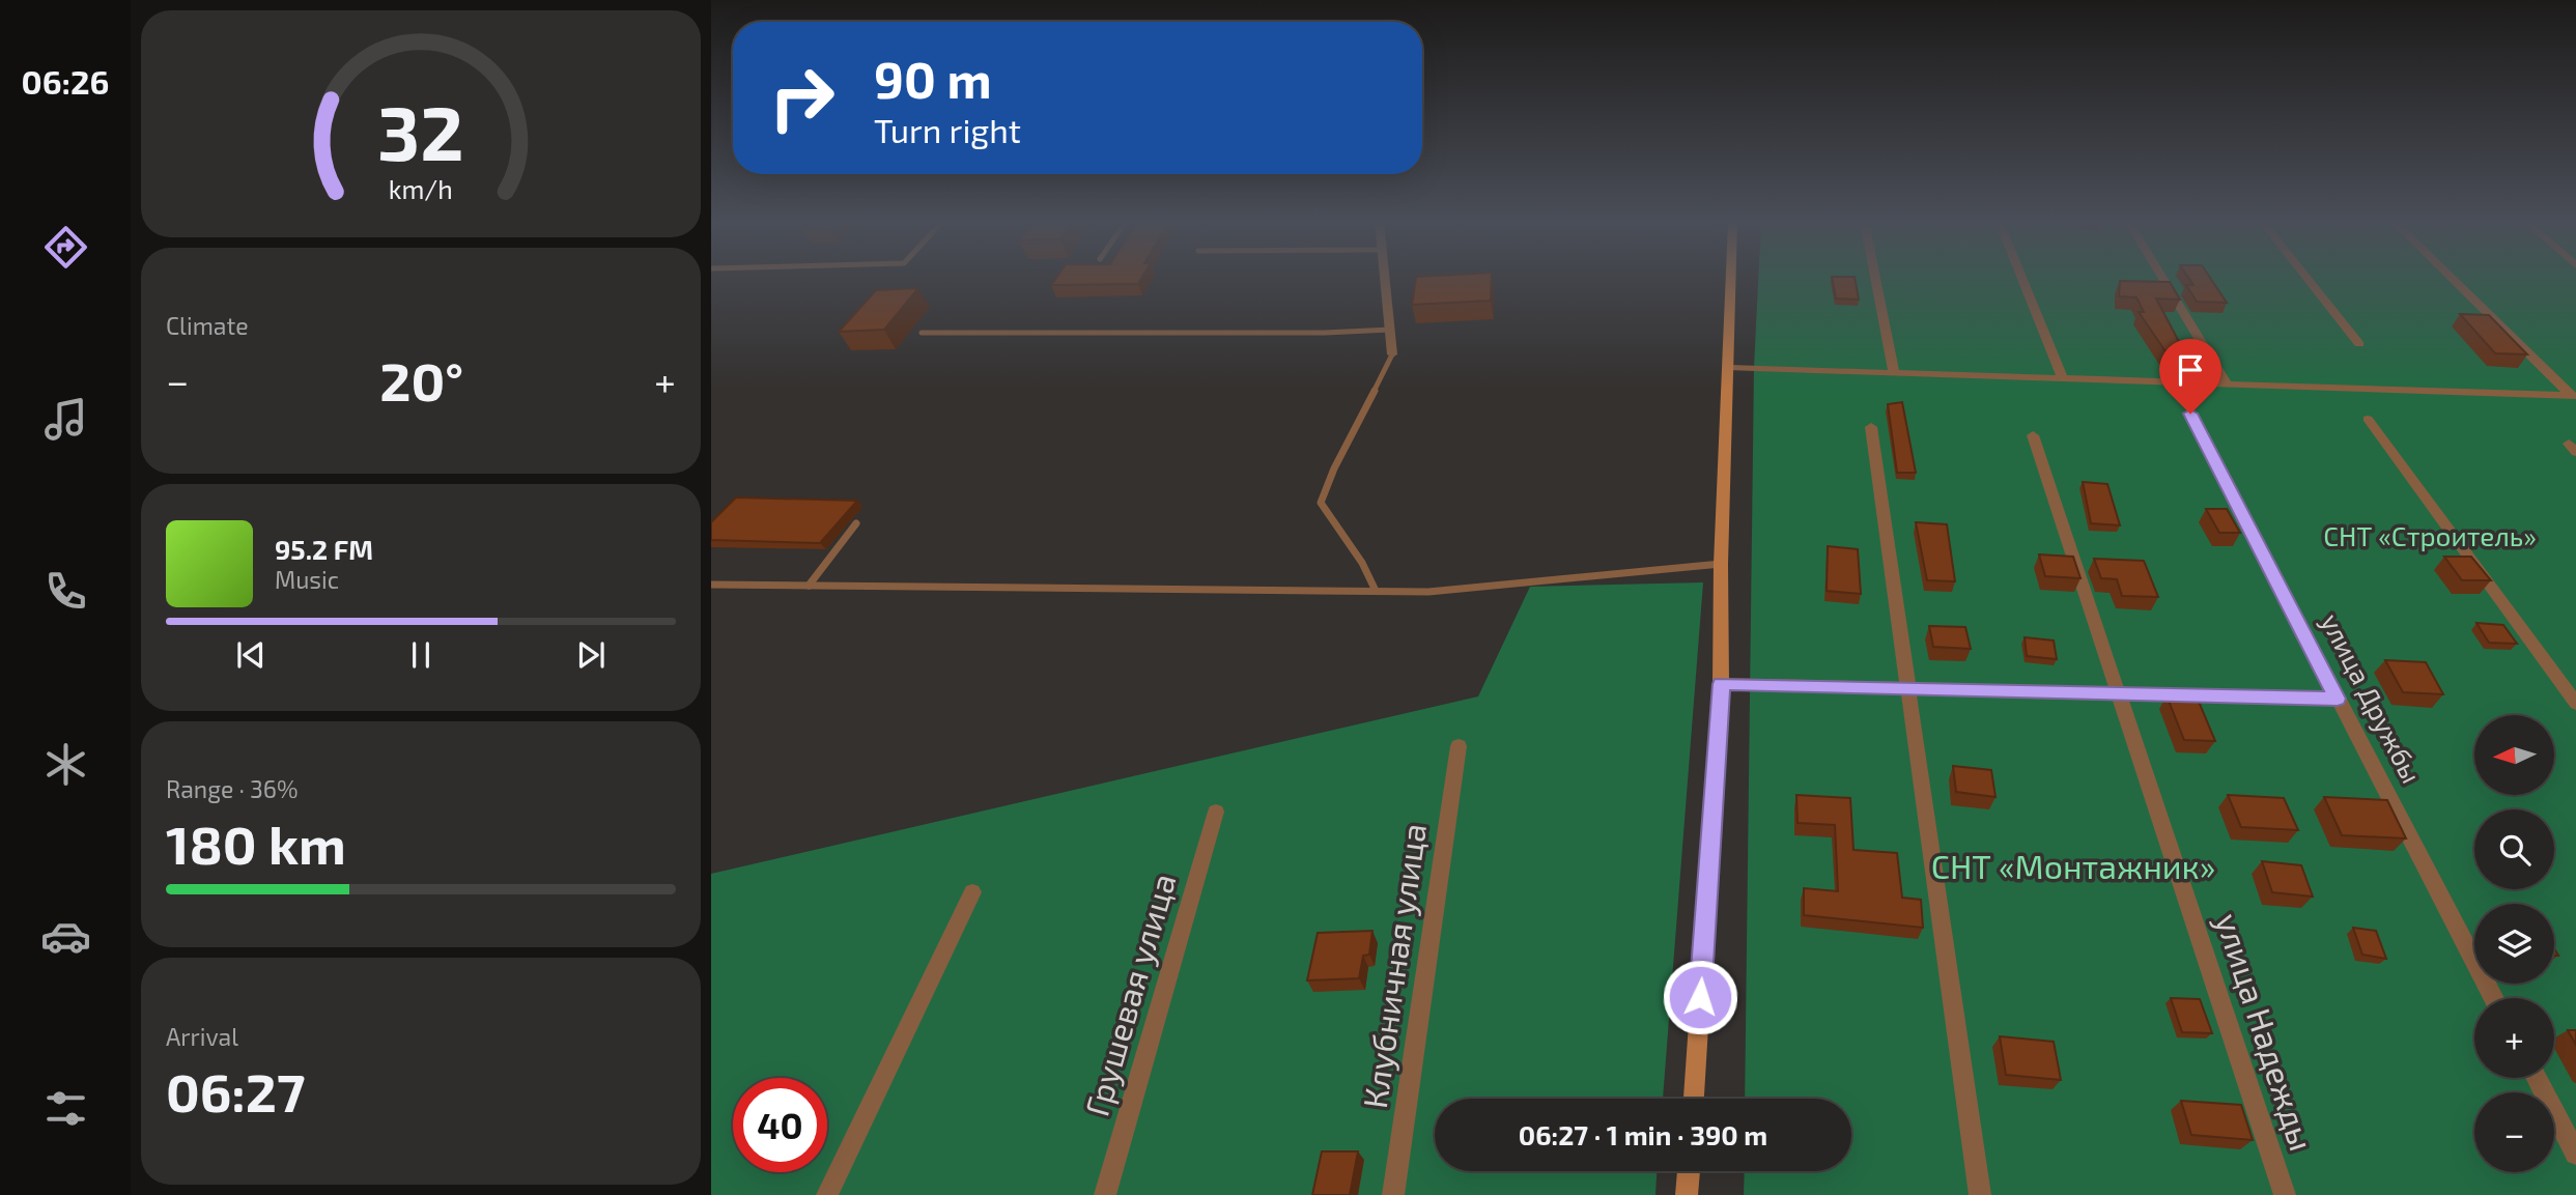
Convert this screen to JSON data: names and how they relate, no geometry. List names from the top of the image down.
{
  "streets": {
    "street": [
      "улица Дружбы",
      "Клубничная улица",
      "Грушевая улица",
      "улица Надежды"
    ]
  },
  "parks": ["СНТ «Строитель»", "СНТ «Монтажник»"],
  "north": "left",
  "page": {
    "tabs": "06:26",
    "turn": ["90 m", "Turn right"],
    "tile": [
      "Climate",
      ["Range · 36%", "180 km"],
      ["Arrival", "06:27"]
    ],
    "heat": ["−", "20°", "+"],
    "song": ["95.2 FM", "Music"],
    "map_buttons": ["+", "−"],
    "limit": "40",
    "trip": "06:27 · 1 min · 390 m",
    "gauge": ["32", "km/h"]
  }
}
